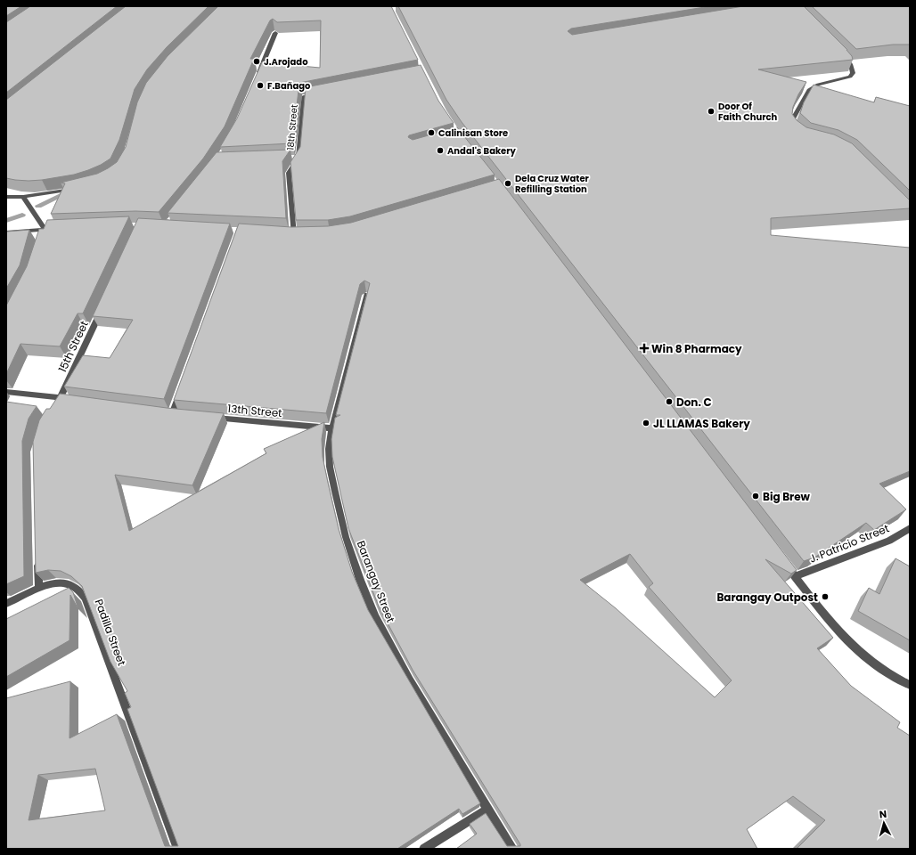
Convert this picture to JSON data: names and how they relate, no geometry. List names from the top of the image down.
{
  "streets": {
    "street": [
      "18th Street",
      "15th Street",
      "13th Street",
      "J. Patricio Street",
      "Barangay Street",
      "Padilla Street"
    ]
  },
  "crossings": [
    ["13th Street", "Barangay Street"]
  ],
  "places": {
    "other": [
      "J.Arojado",
      "F.Bañago",
      "Door Of Faith Church",
      "Calinisan Store",
      "Andal's Bakery",
      "Dela Cruz Water Refilling Station",
      "Don. C",
      "JL LLAMAS Bakery",
      "Big Brew",
      "Barangay Outpost"
    ],
    "health": ["Win 8 Pharmacy"]
  },
  "north": "top"
}
